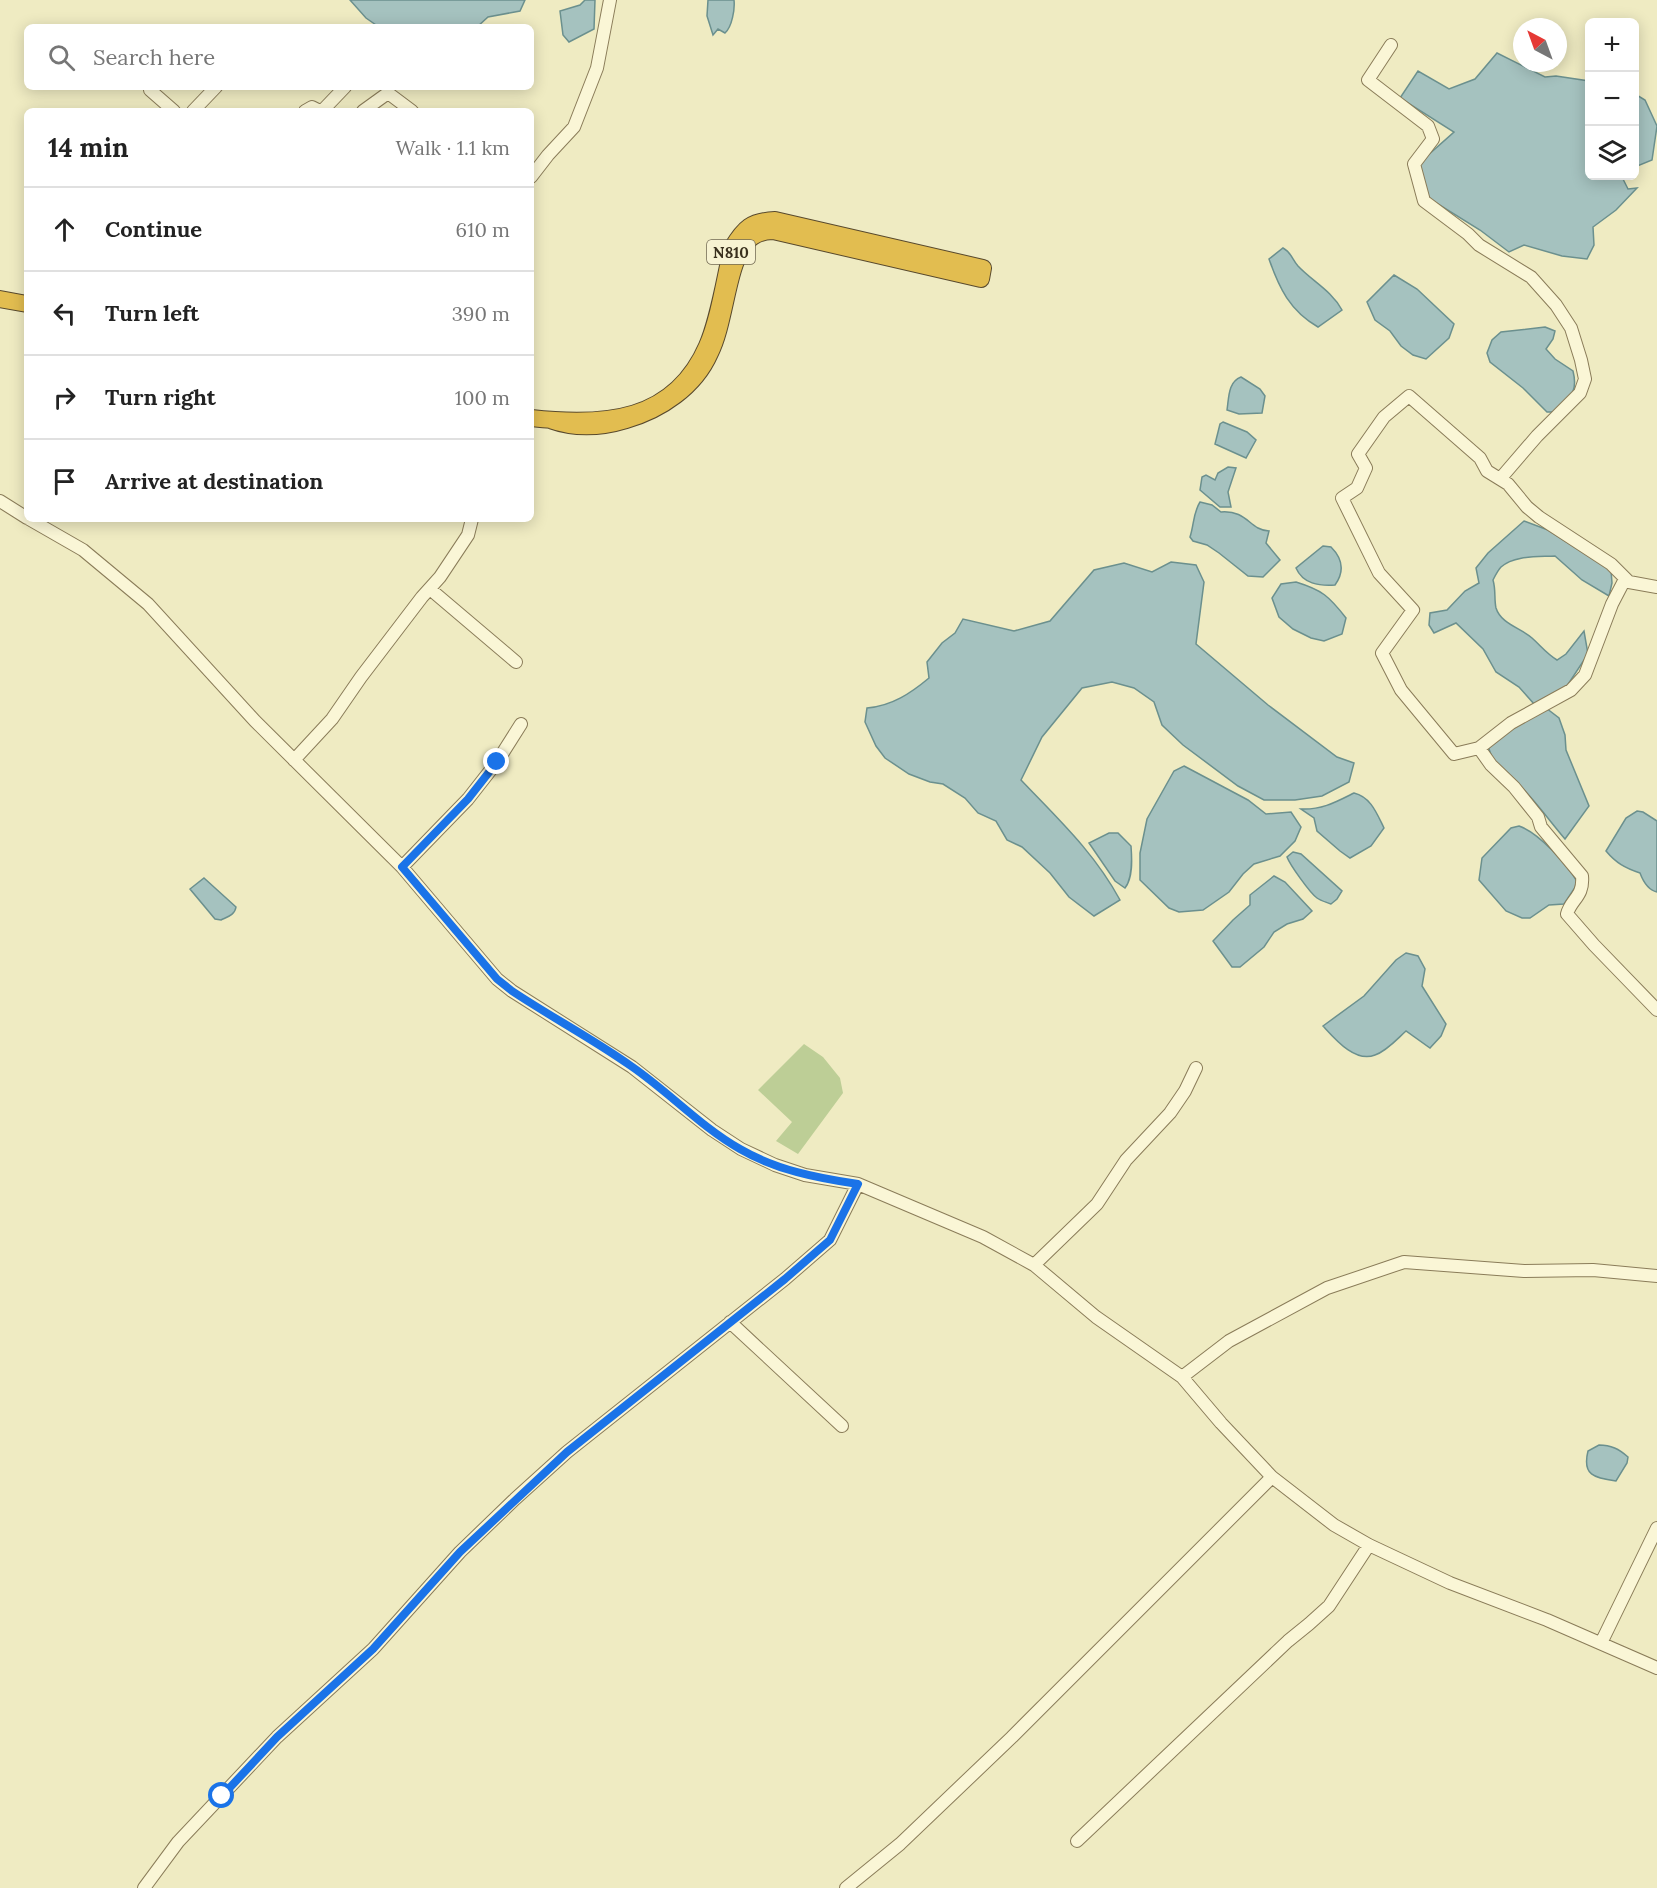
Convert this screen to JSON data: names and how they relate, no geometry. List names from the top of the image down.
{
  "streets": {
    "highway": ["N810"]
  },
  "north": "top left",
  "page": {
    "map_buttons": ["+", "−"],
    "search": "Search here",
    "heading": ["14 min", "Walk · 1.1 km"],
    "list": [
      ["Continue", "610 m"],
      ["Turn left", "390 m"],
      ["Turn right", "100 m"],
      "Arrive at destination"
    ]
  }
}
